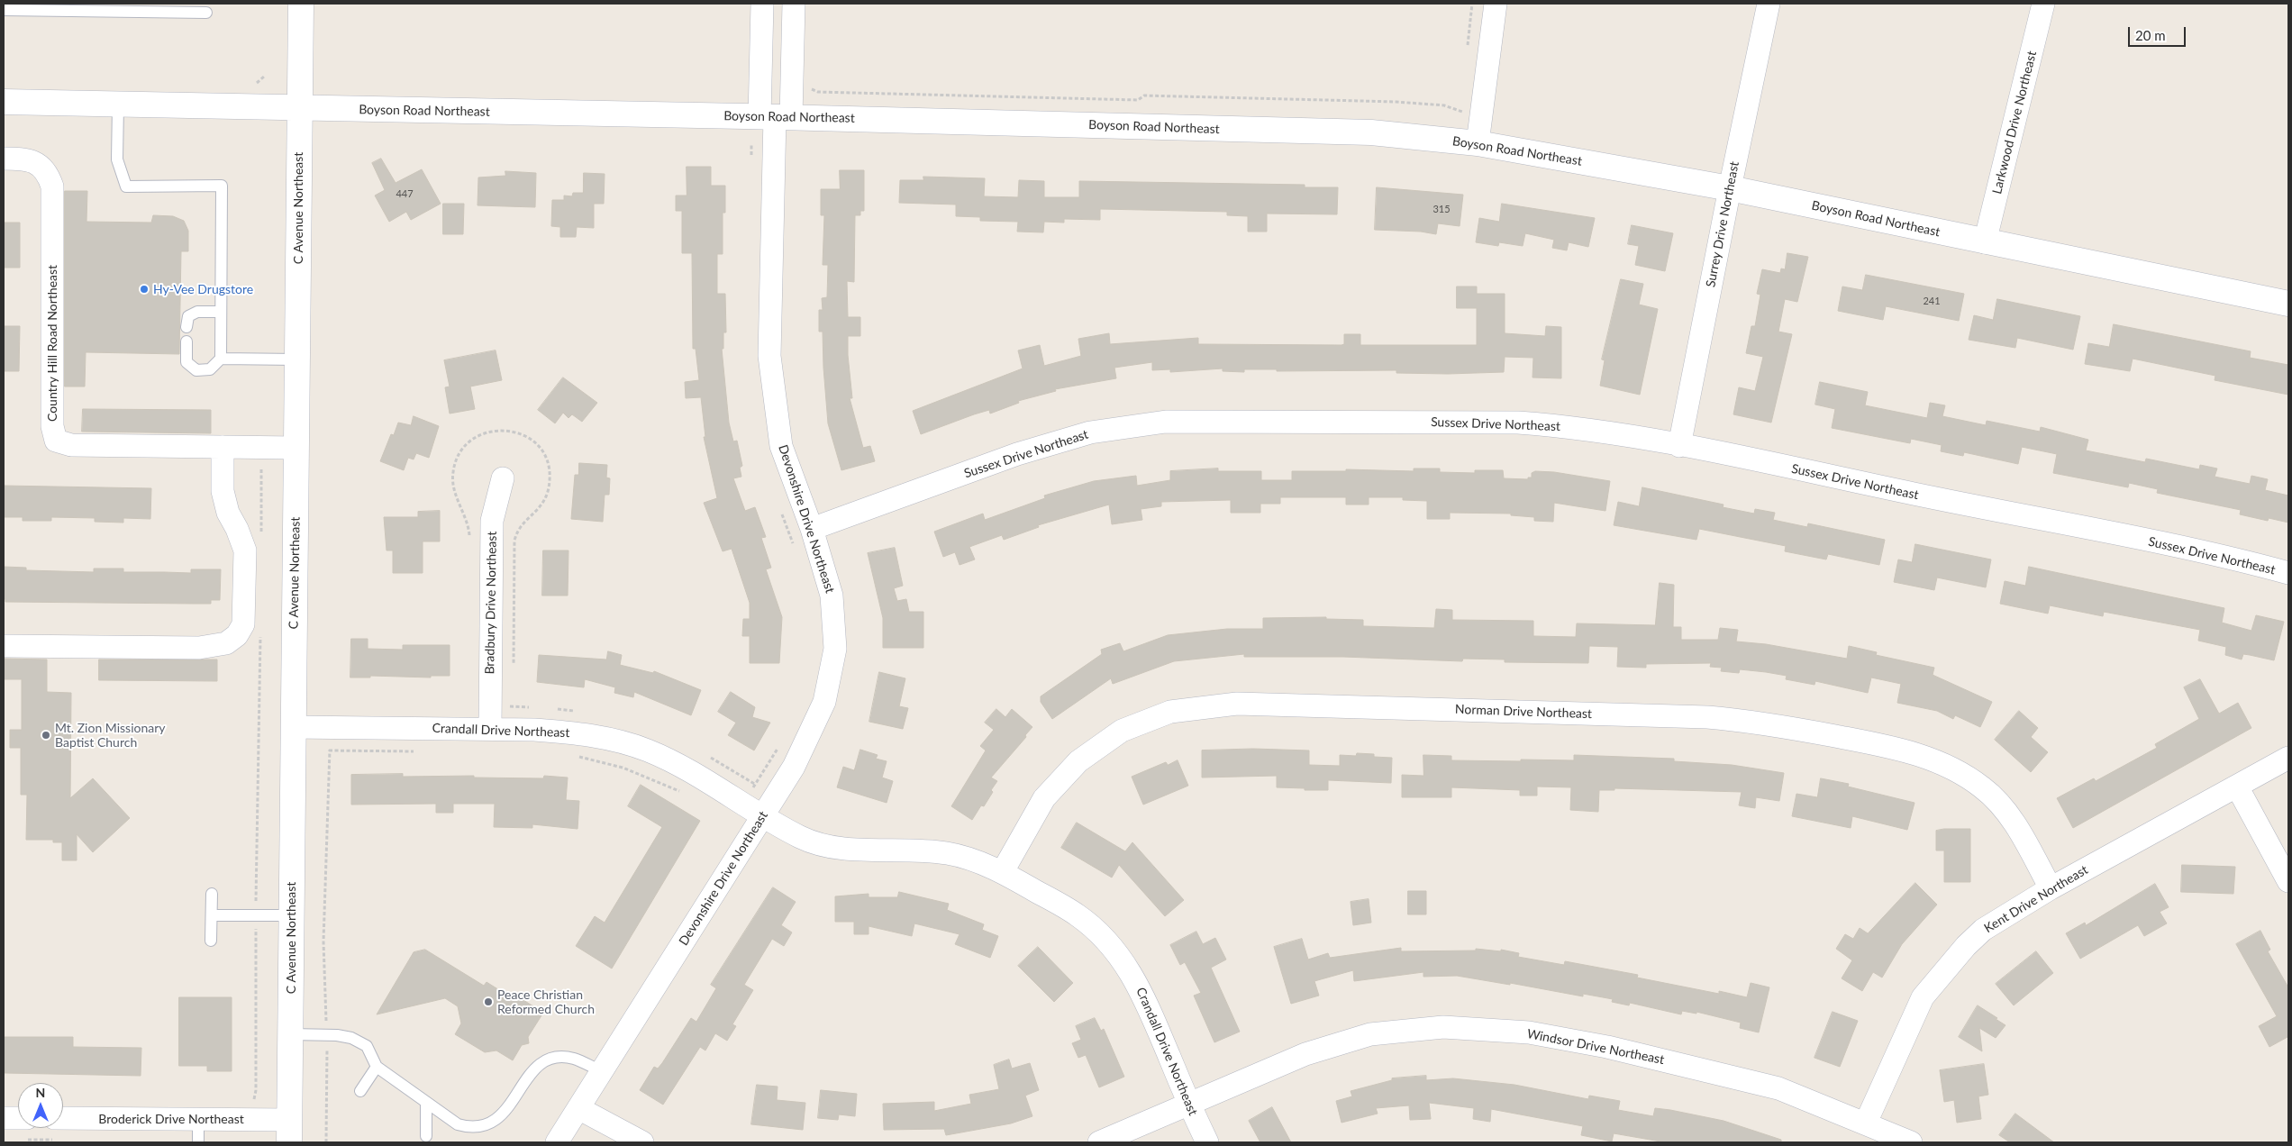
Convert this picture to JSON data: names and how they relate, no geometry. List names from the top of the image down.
{
  "streets": {
    "main road": ["Boyson Road Northeast", "C Avenue Northeast"],
    "street": [
      "Larkwood Drive Northeast",
      "Surrey Drive Northeast",
      "Country Hill Road Northeast",
      "Sussex Drive Northeast",
      "Devonshire Drive Northeast",
      "Bradbury Drive Northeast",
      "Norman Drive Northeast",
      "Crandall Drive Northeast",
      "Kent Drive Northeast",
      "Windsor Drive Northeast",
      "Broderick Drive Northeast"
    ]
  },
  "crossings": [
    ["Boyson Road Northeast", "Larkwood Drive Northeast"],
    ["Boyson Road Northeast", "C Avenue Northeast"],
    ["Boyson Road Northeast", "Surrey Drive Northeast"],
    ["Boyson Road Northeast", "Devonshire Drive Northeast"],
    ["C Avenue Northeast", "Country Hill Road Northeast"],
    ["C Avenue Northeast", "Crandall Drive Northeast"],
    ["C Avenue Northeast", "Broderick Drive Northeast"],
    ["Surrey Drive Northeast", "Sussex Drive Northeast"],
    ["Sussex Drive Northeast", "Devonshire Drive Northeast"],
    ["Devonshire Drive Northeast", "Crandall Drive Northeast"],
    ["Bradbury Drive Northeast", "Crandall Drive Northeast"],
    ["Norman Drive Northeast", "Crandall Drive Northeast"],
    ["Norman Drive Northeast", "Kent Drive Northeast"],
    ["Crandall Drive Northeast", "Windsor Drive Northeast"],
    ["Kent Drive Northeast", "Windsor Drive Northeast"]
  ],
  "places": ["Hy-Vee Drugstore", "Mt. Zion Missionary Baptist Church", "Peace Christian Reformed Church"],
  "house_numbers": ["447", "315", "241"],
  "scale_bar": "20 m",
  "north": "top"
}
